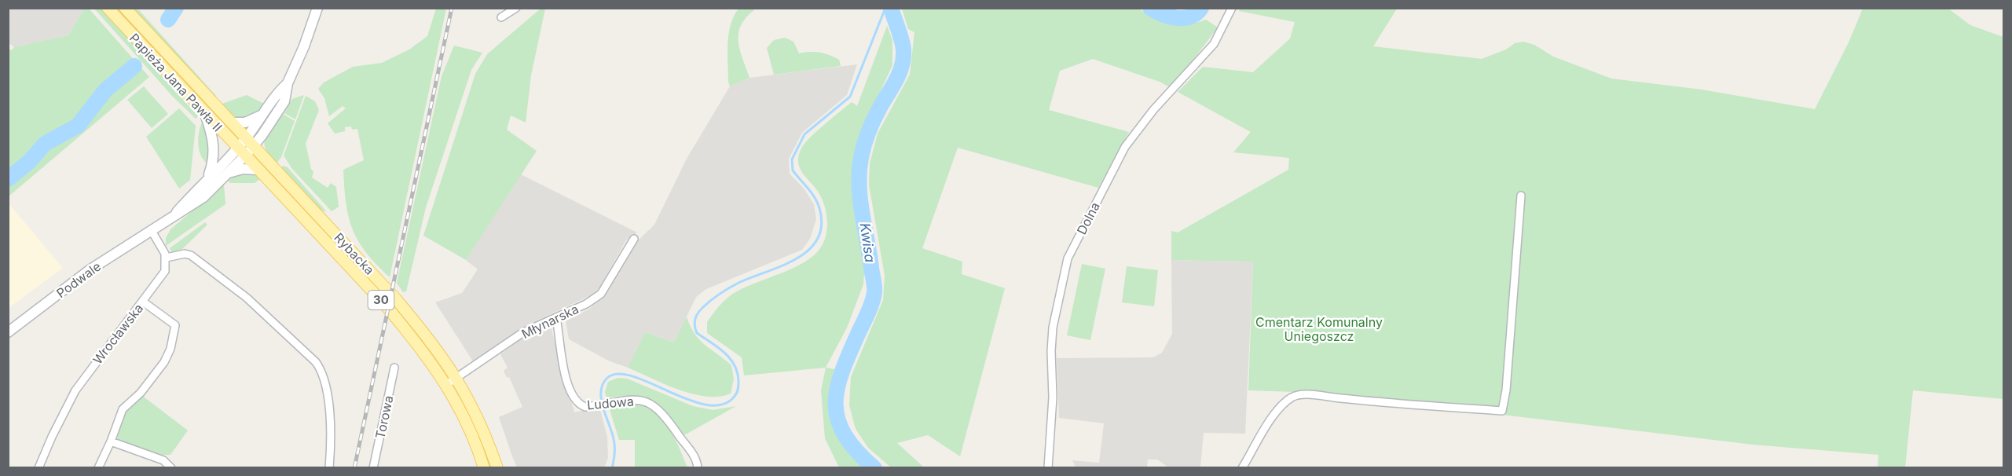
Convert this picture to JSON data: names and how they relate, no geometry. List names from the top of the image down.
{
  "streets": {
    "main road": [
      "Papieża Jana Pawła II",
      "Rybacka",
      "Podwale",
      "30"
    ],
    "street": [
      "Dolna",
      "Młynarska",
      "Wrocławska",
      "Ludowa",
      "Torowa"
    ]
  },
  "crossings": [
    ["Papieża Jana Pawła II", "Rybacka"],
    ["Rybacka", "Młynarska"],
    ["Młynarska", "Ludowa"]
  ],
  "water": ["Kwisa"],
  "parks": ["Cmentarz Komunalny Uniegoszcz"]
}
